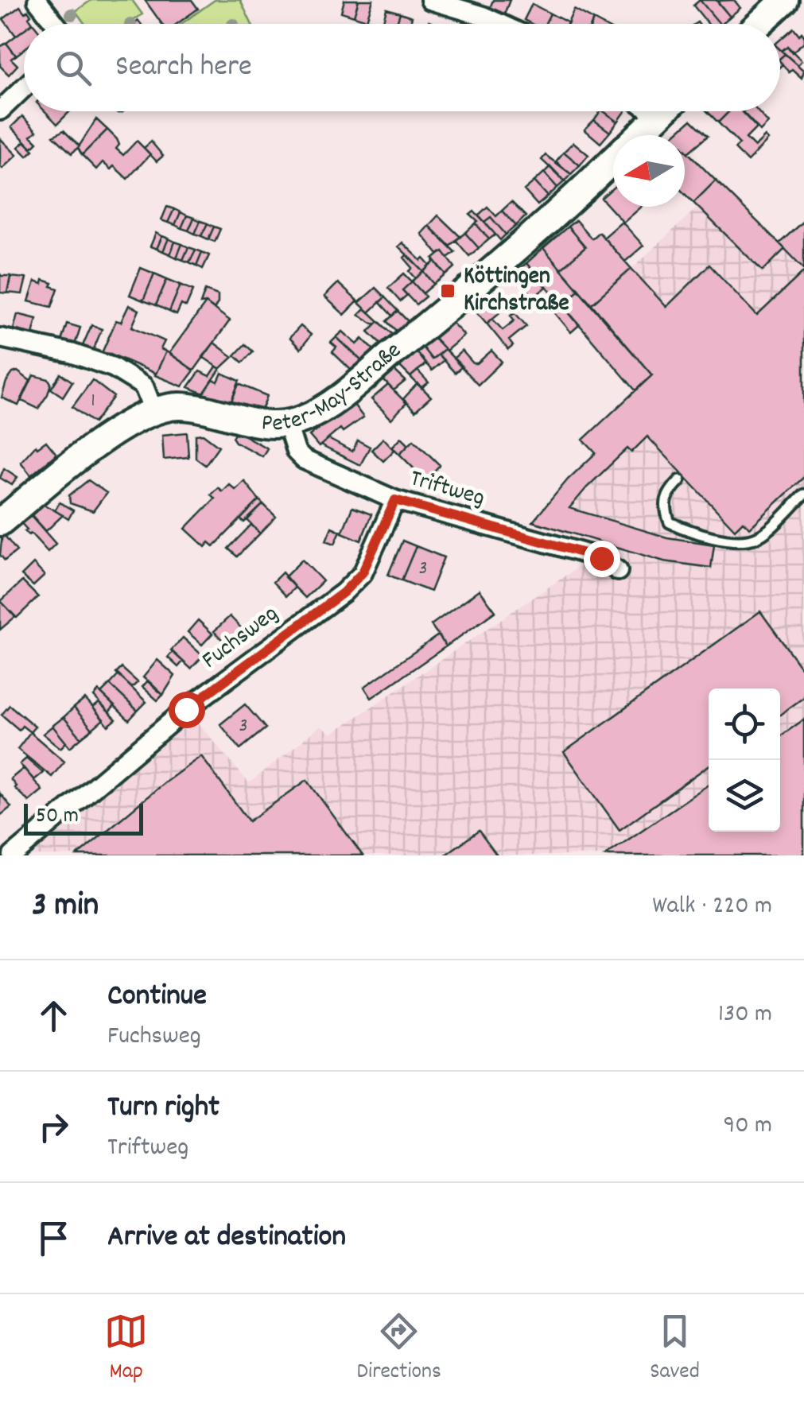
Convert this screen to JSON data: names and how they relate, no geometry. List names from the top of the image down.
{
  "streets": {
    "main road": ["Peter-May-Straße"],
    "street": ["Triftweg", "Fuchsweg"]
  },
  "crossings": [
    ["Peter-May-Straße", "Triftweg"],
    ["Triftweg", "Fuchsweg"]
  ],
  "places": {
    "transit": ["Köttingen Kirchstraße"]
  },
  "house_numbers": ["1", "3", "3"],
  "scale_bar": "50 m",
  "north": "left",
  "page": {
    "search": "Search here",
    "scale": "50 m",
    "heading": ["3 min", "Walk · 220 m"],
    "list": [
      ["Continue", "Fuchsweg", "130 m"],
      ["Turn right", "Triftweg", "90 m"],
      "Arrive at destination"
    ],
    "nav": ["Map", "Directions", "Saved"]
  }
}
